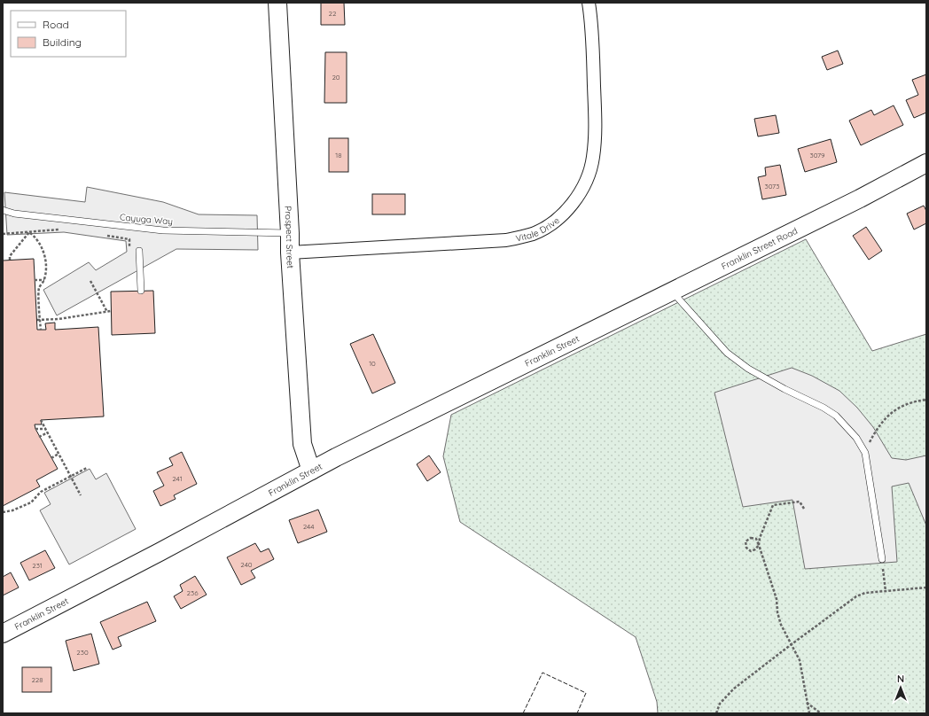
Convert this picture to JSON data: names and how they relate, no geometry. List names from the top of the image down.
{
  "streets": {
    "street": [
      "Vitale Drive",
      "Prospect Street",
      "Franklin Street Road",
      "Franklin Street"
    ],
    "lane": ["Cayuga Way"]
  },
  "crossings": [
    ["Cayuga Way", "Prospect Street"],
    ["Vitale Drive", "Prospect Street"],
    ["Prospect Street", "Franklin Street"],
    ["Franklin Street Road", "Franklin Street"]
  ],
  "house_numbers": [
    "22",
    "20",
    "18",
    "3079",
    "3073",
    "10",
    "241",
    "244",
    "240",
    "231",
    "236",
    "230",
    "228"
  ],
  "legend": ["Road", "Building"],
  "north": "top"
}
